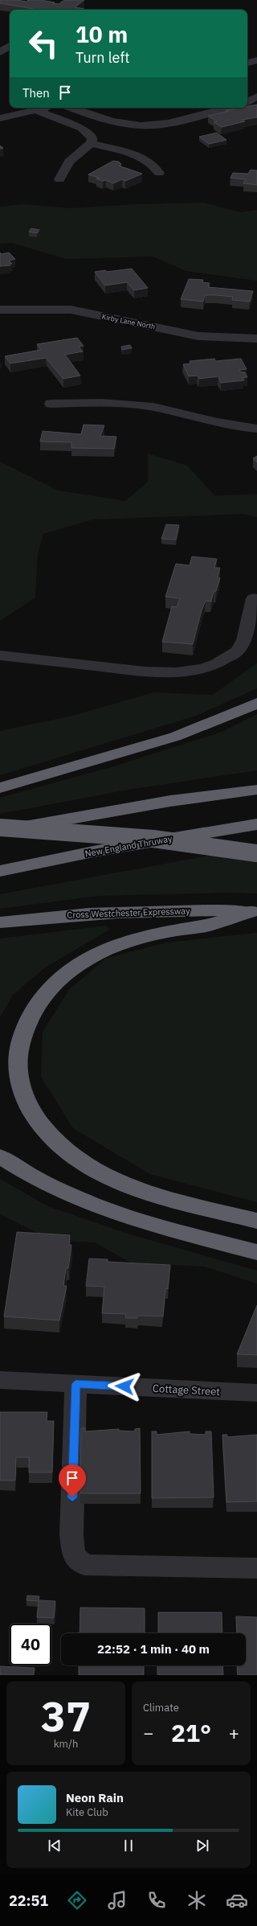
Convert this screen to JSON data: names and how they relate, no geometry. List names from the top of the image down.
{
  "streets": {
    "highway": ["New England Thruway", "Cross Westchester Expressway"],
    "street": ["Kirby Lane North", "Cottage Street"]
  },
  "page": {
    "turn": ["10 m", "Turn left"],
    "then": "Then",
    "limit": "40",
    "trip": "22:52 · 1 min · 40 m",
    "tile": [
      ["37", "km/h"],
      "Climate"
    ],
    "heat": ["−", "21°", "+"],
    "song": ["Neon Rain", "Kite Club"],
    "tabs": "22:51"
  }
}
